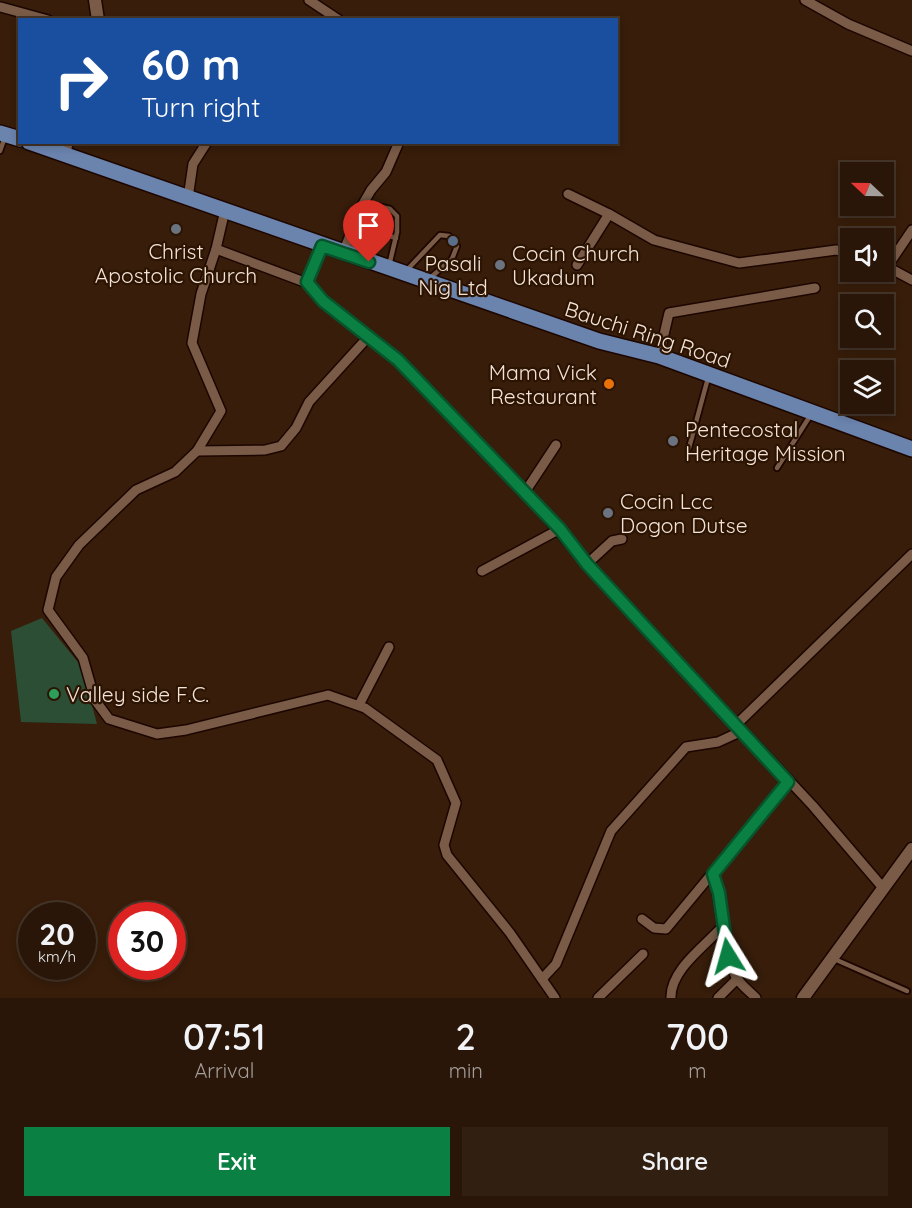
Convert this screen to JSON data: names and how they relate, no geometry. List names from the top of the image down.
{
  "streets": {
    "main road": ["Bauchi Ring Road"]
  },
  "places": [
    "Christ Apostolic Church",
    "Pasali Nig Ltd",
    "Cocin Church Ukadum",
    "Mama Vick Restaurant",
    "Pentecostal Heritage Mission",
    "Cocin Lcc Dogon Dutse",
    "Valley side F.C."
  ],
  "north": "left",
  "page": {
    "turn": ["60 m", "Turn right"],
    "speed": "20 km/h",
    "limit": "30",
    "eta": [
      "07:51",
      "Arrival",
      "2",
      "min",
      "700",
      "m"
    ],
    "buttons": ["Exit", "Share"]
  }
}
